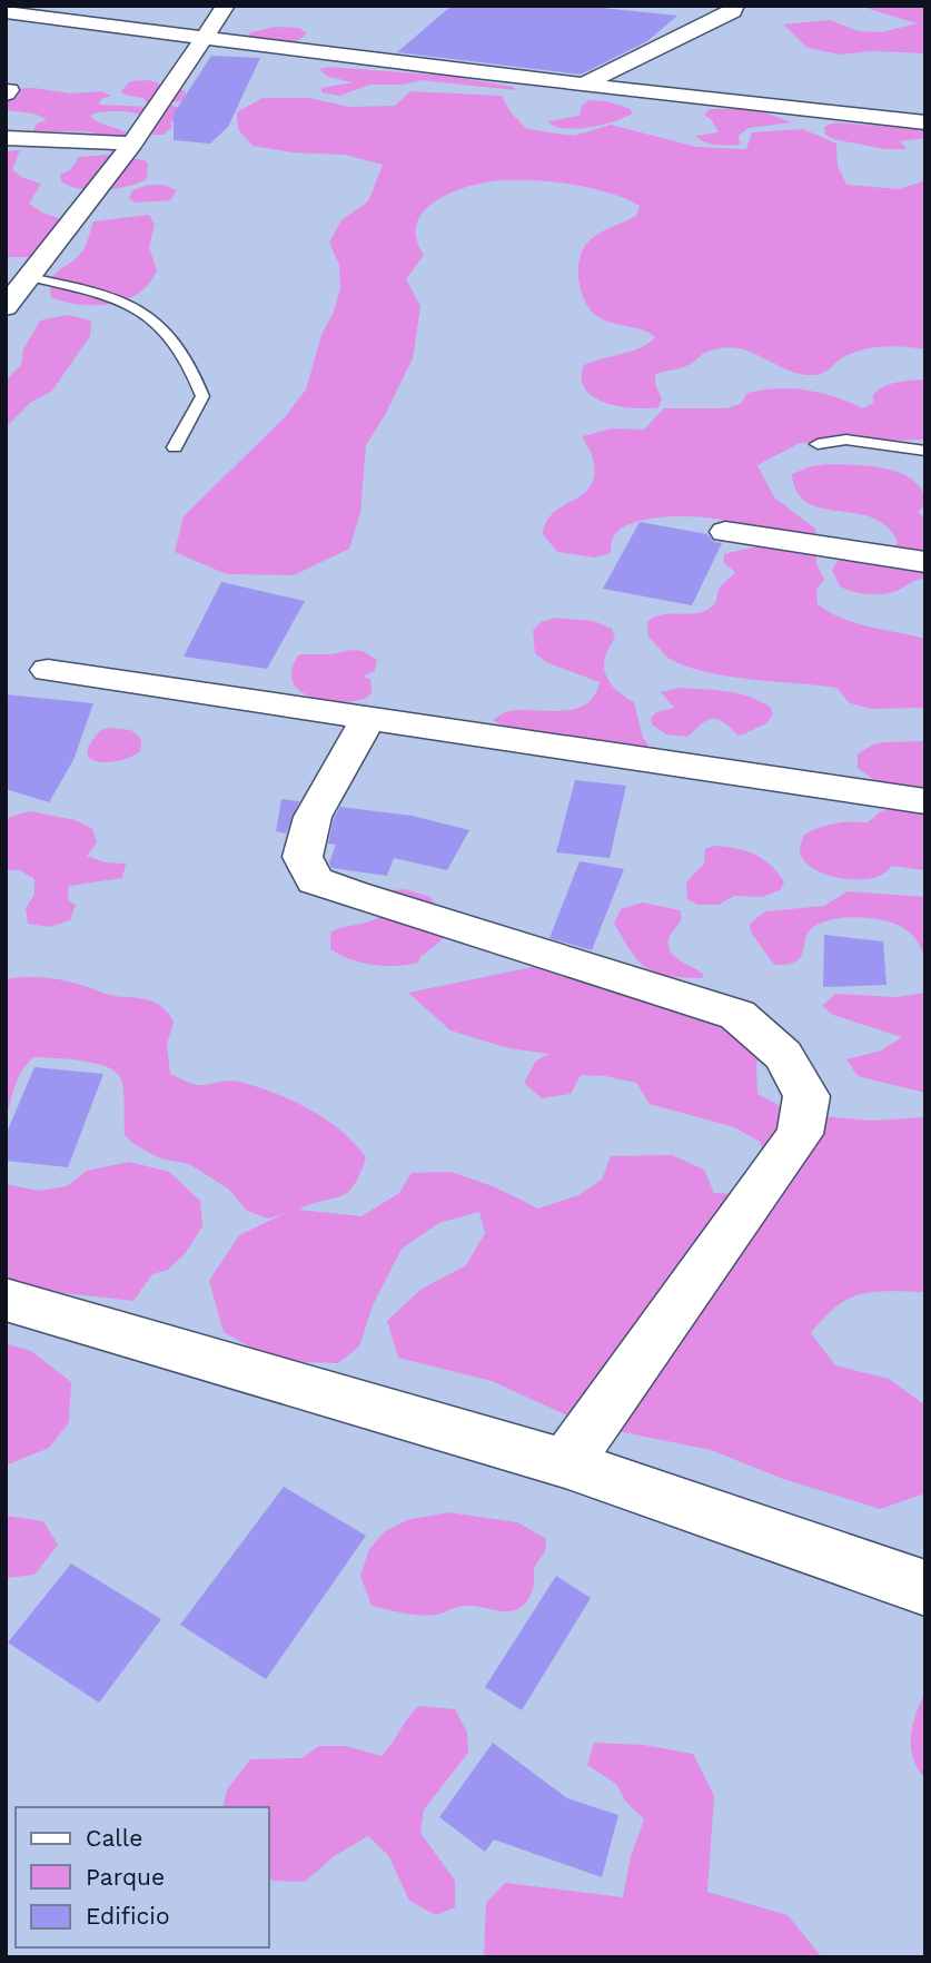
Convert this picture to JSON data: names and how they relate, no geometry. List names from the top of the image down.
{
  "legend": ["Calle", "Parque", "Edificio"]
}
